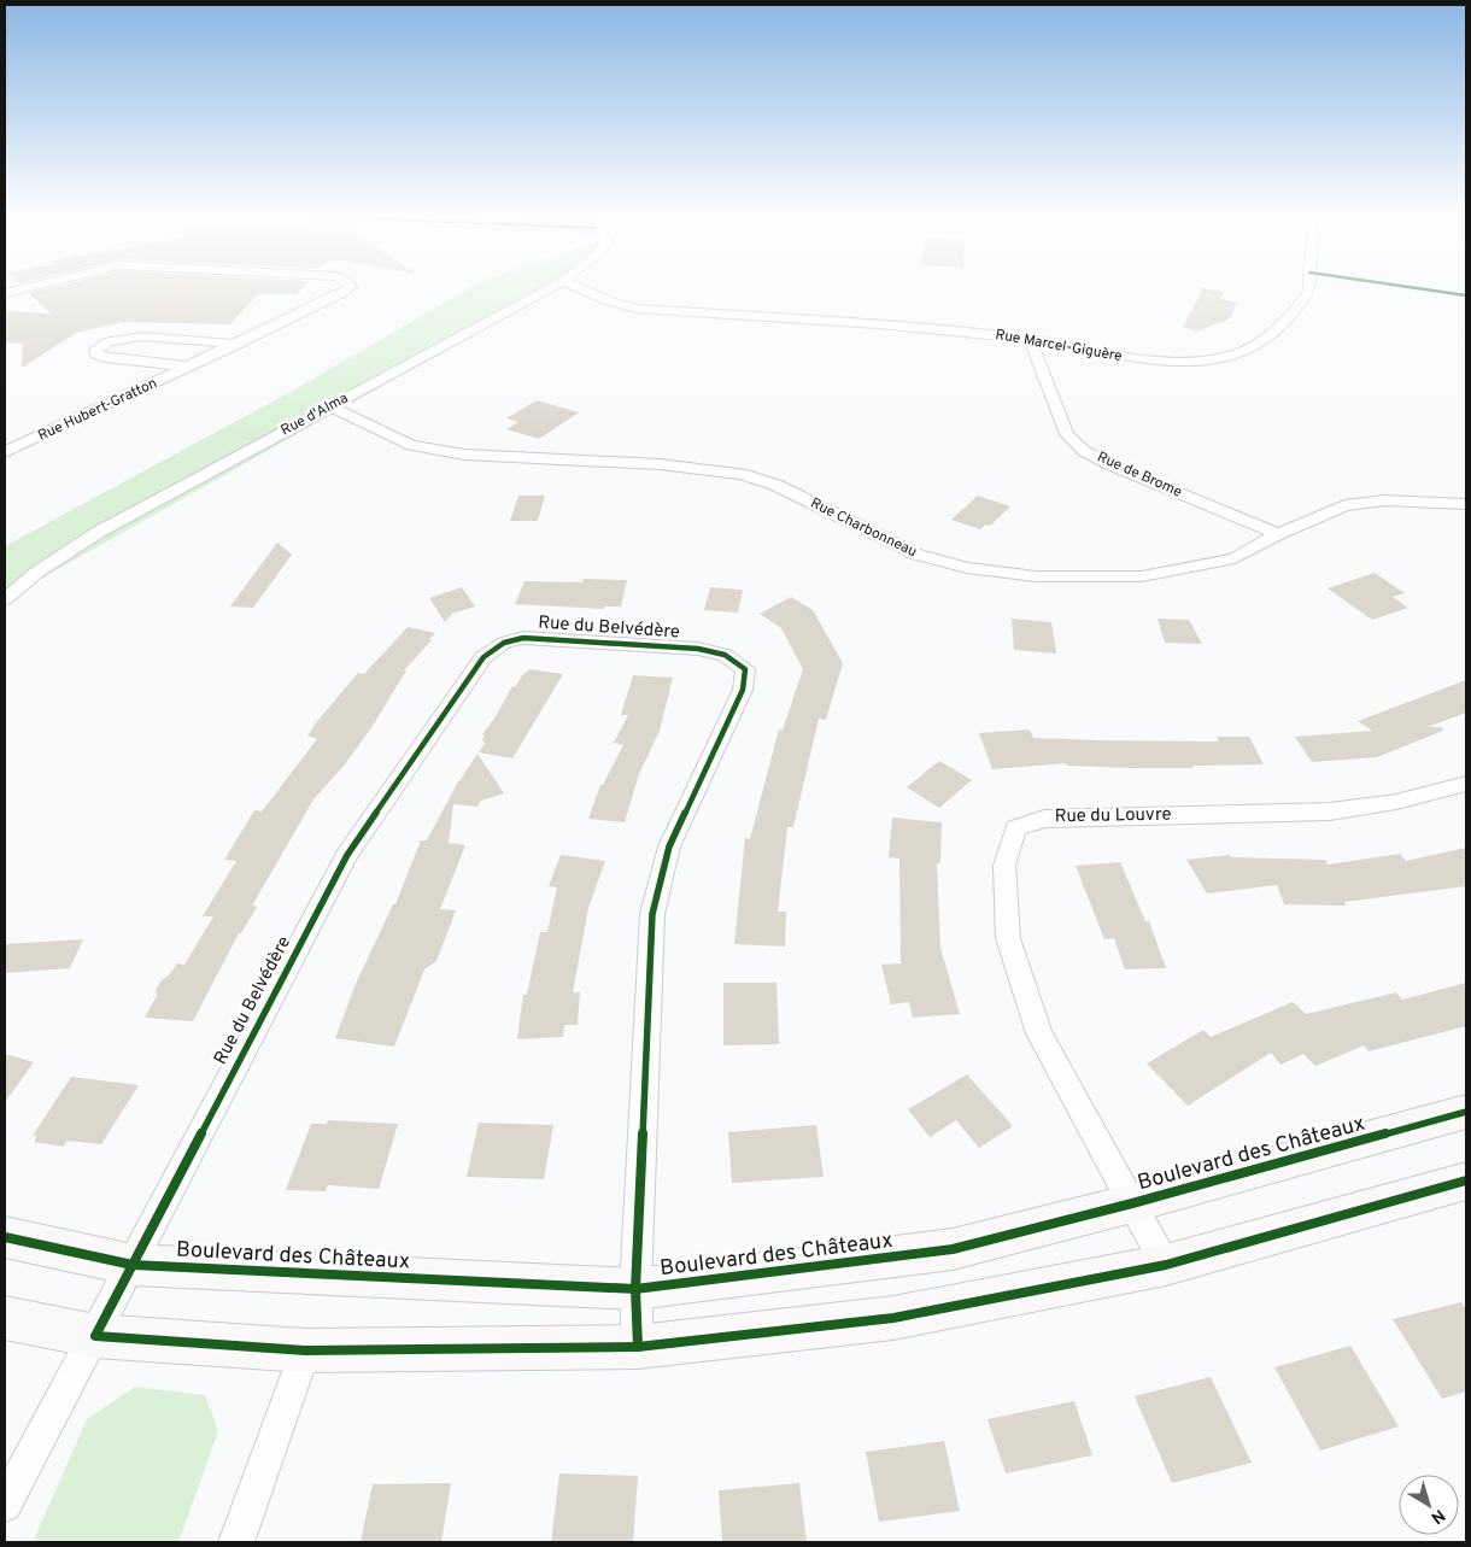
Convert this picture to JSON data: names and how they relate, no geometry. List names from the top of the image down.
{
  "streets": {
    "street": [
      "Rue Marcel-Giguère",
      "Rue Hubert-Gratton",
      "Rue d'Alma",
      "Rue de Brome",
      "Rue Charbonneau",
      "Rue du Belvédère",
      "Rue du Louvre",
      "Boulevard des Châteaux"
    ]
  },
  "crossings": [
    ["Rue Marcel-Giguère", "Rue de Brome"],
    ["Rue d'Alma", "Rue Charbonneau"],
    ["Rue de Brome", "Rue Charbonneau"],
    ["Rue du Belvédère", "Boulevard des Châteaux"],
    ["Rue du Louvre", "Boulevard des Châteaux"]
  ],
  "north": "bottom right"
}
